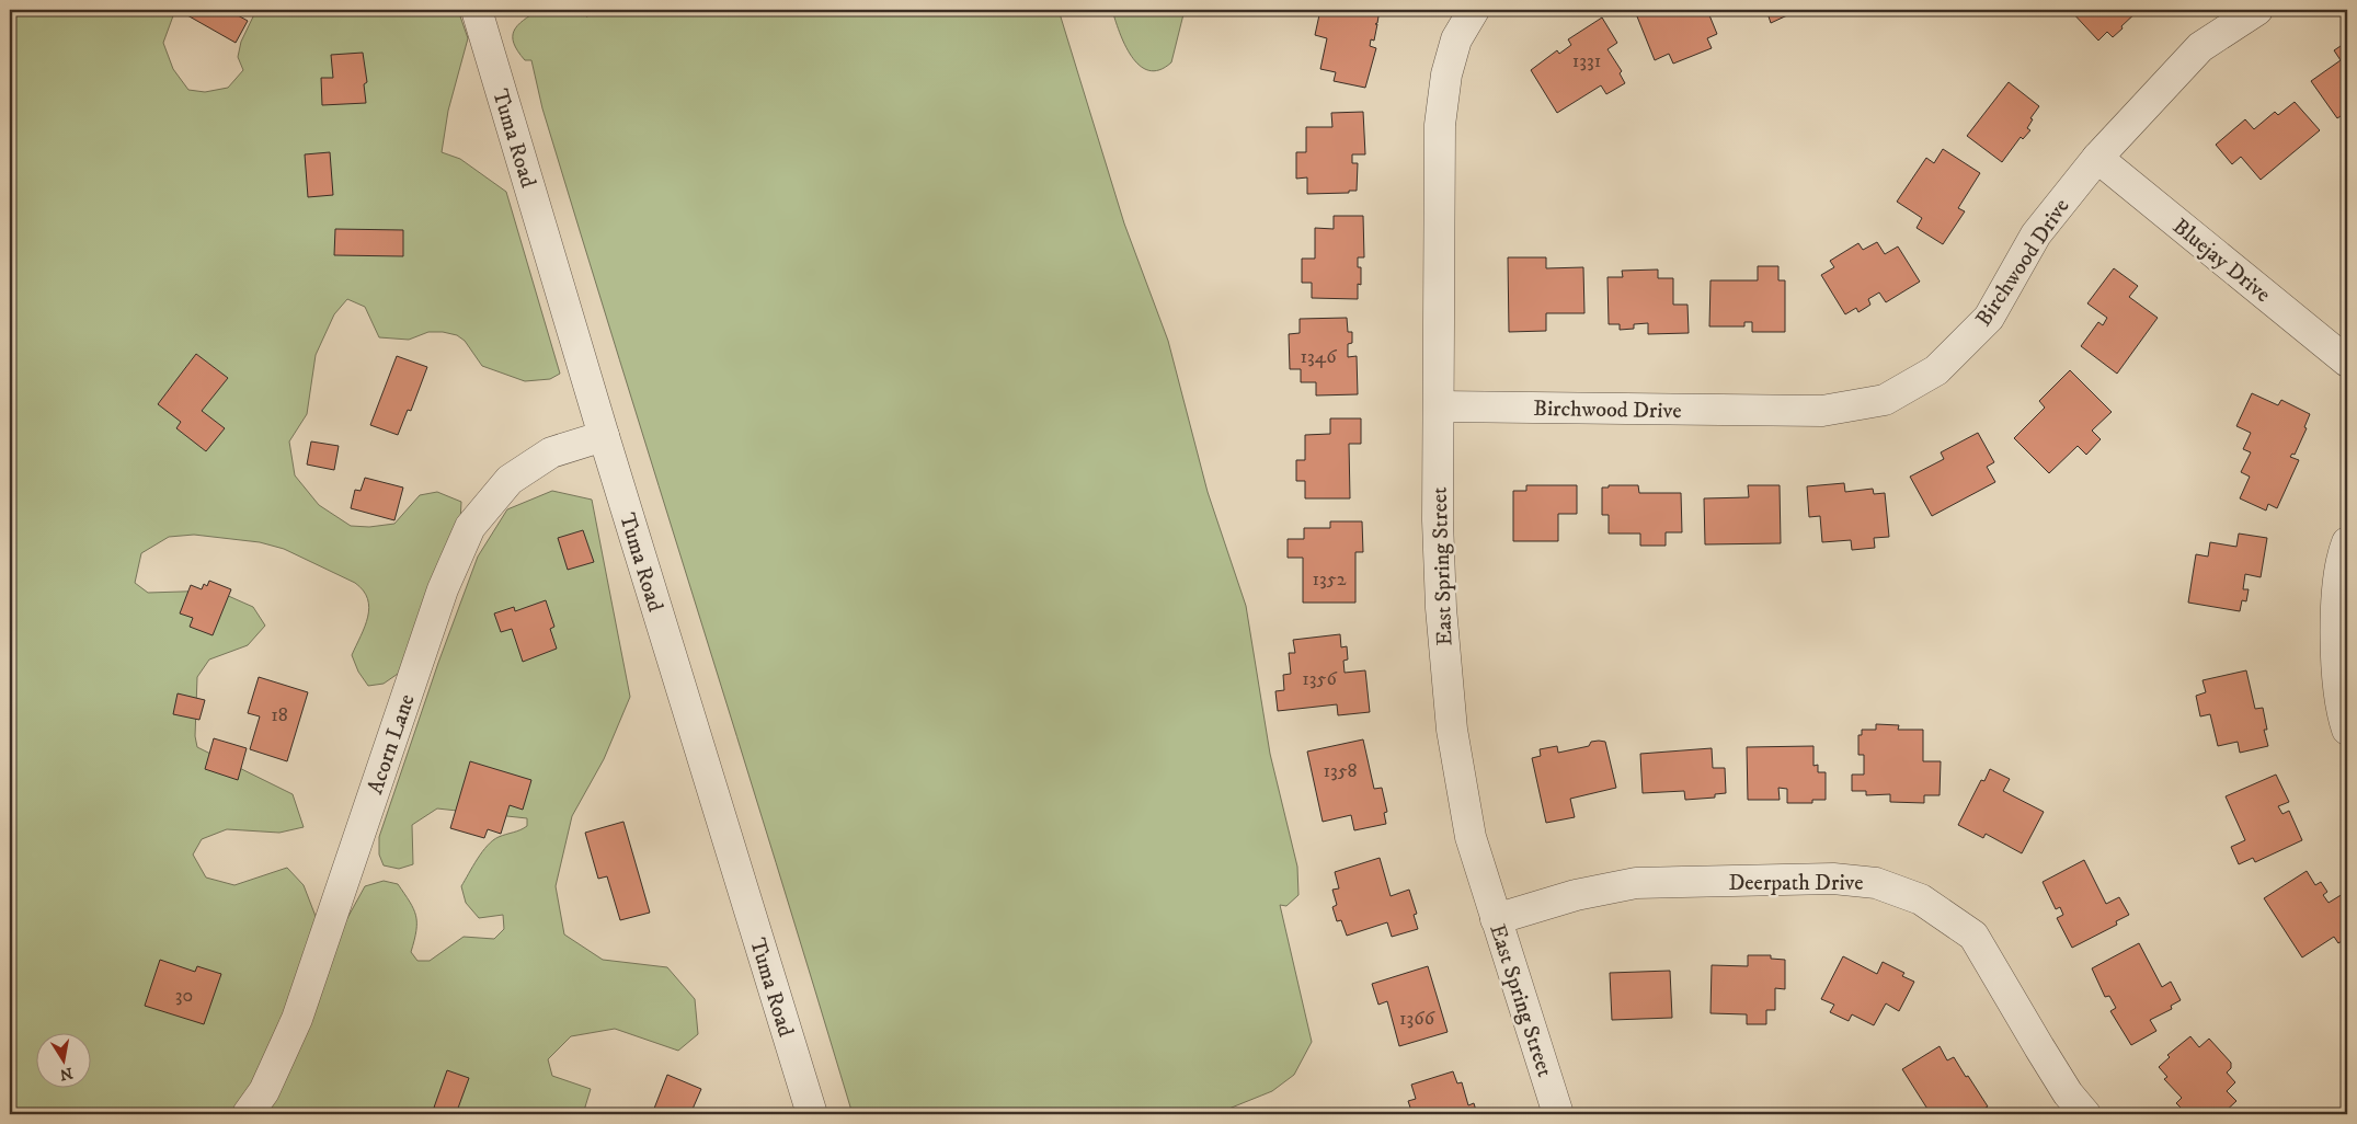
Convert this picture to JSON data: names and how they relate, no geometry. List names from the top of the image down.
{
  "streets": {
    "street": [
      "Tuma Road",
      "Bluejay Drive",
      "Birchwood Drive",
      "East Spring Street",
      "Acorn Lane",
      "Deerpath Drive"
    ]
  },
  "crossings": [
    ["Tuma Road", "Acorn Lane"],
    ["Bluejay Drive", "Birchwood Drive"],
    ["Birchwood Drive", "East Spring Street"],
    ["East Spring Street", "Deerpath Drive"]
  ],
  "house_numbers": [
    "1331",
    "1346",
    "1352",
    "1356",
    "18",
    "1358",
    "30",
    "1366"
  ],
  "north": "bottom"
}
